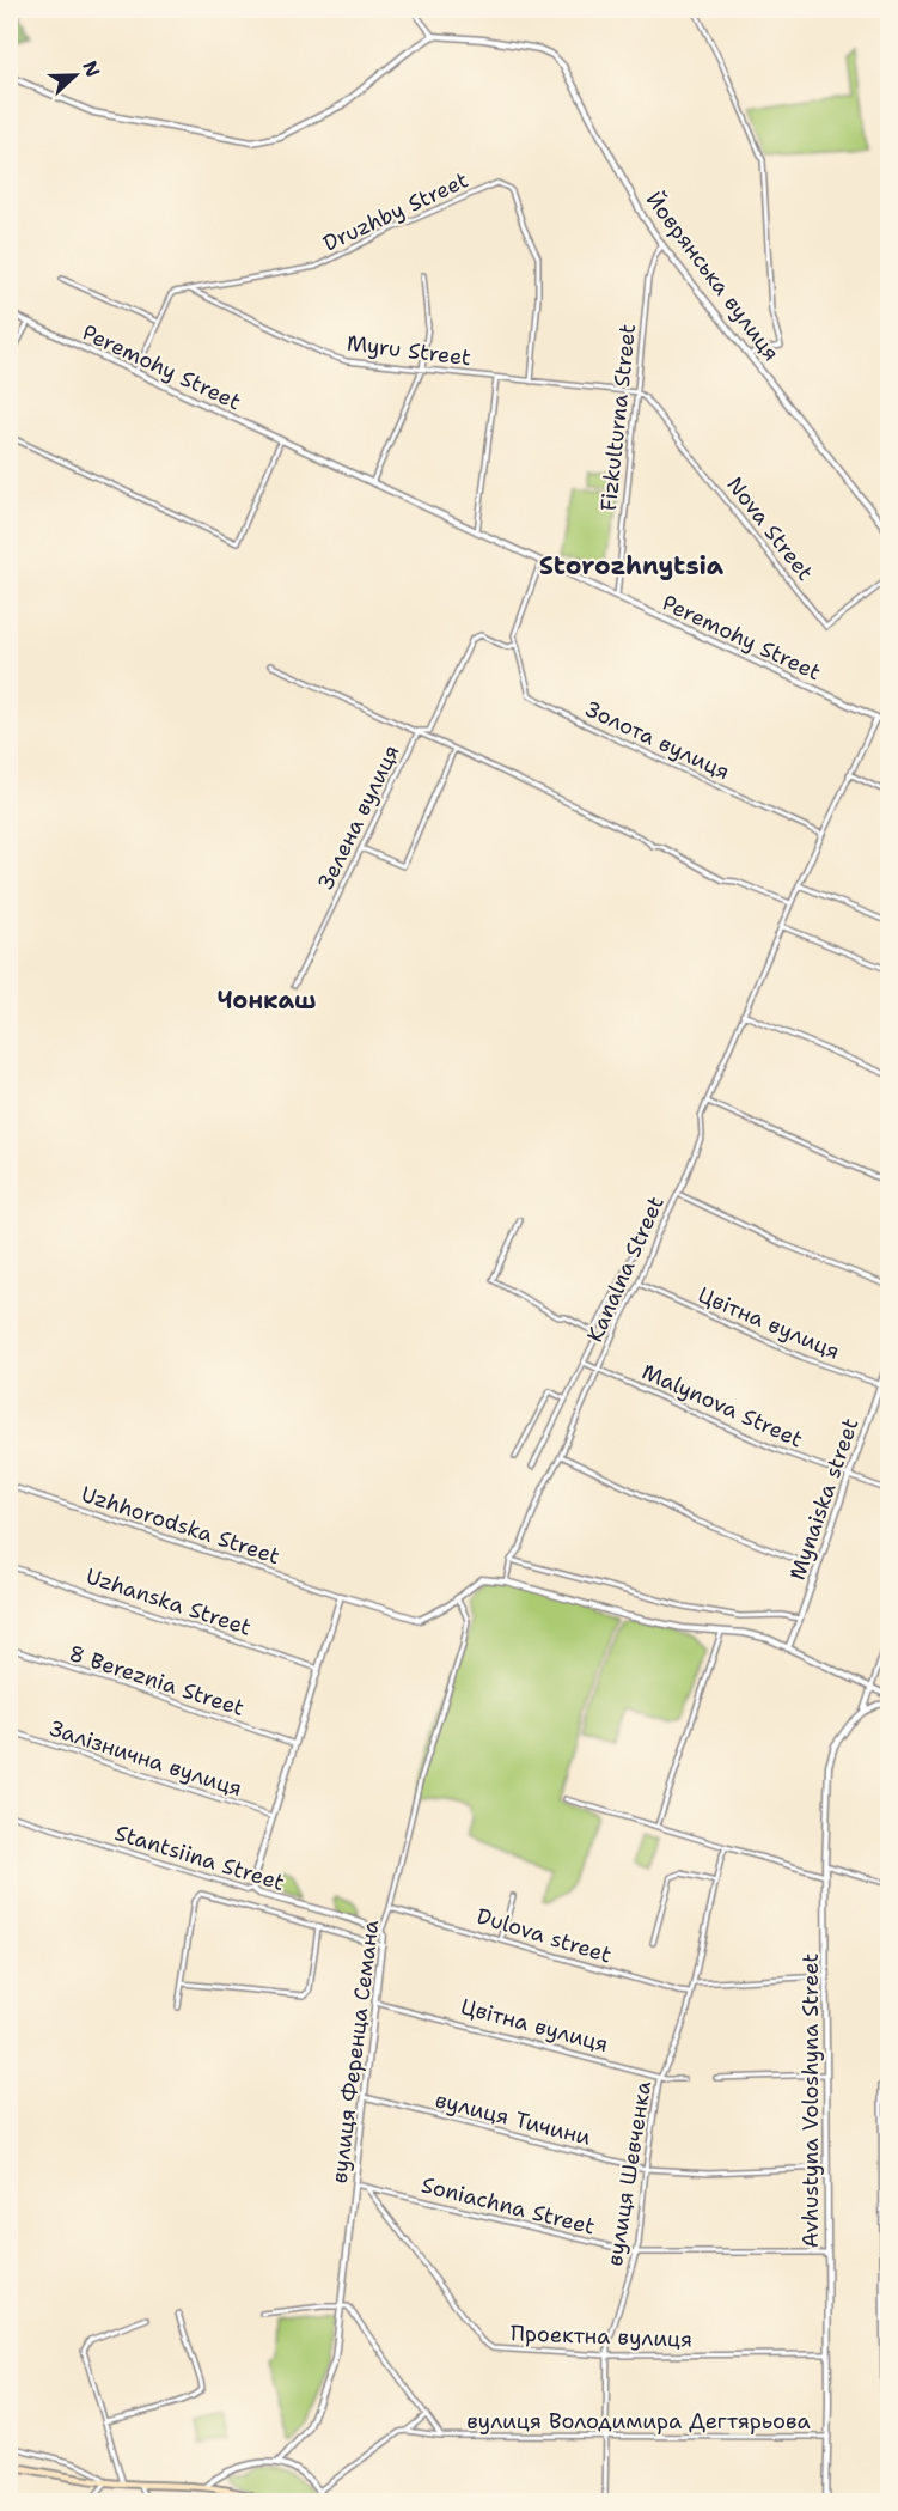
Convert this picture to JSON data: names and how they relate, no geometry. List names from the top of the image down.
{
  "streets": {
    "street": [
      "Druzhby Street",
      "Йоврянська вулиця",
      "Myru Street",
      "Peremohy Street",
      "Fizkulturna Street",
      "Nova Street",
      "Золота вулиця",
      "Зелена вулиця",
      "Kanalna Street",
      "Цвітна вулиця",
      "Malynova Street",
      "Mynaiska street",
      "Uzhhorodska Street",
      "Uzhanska Street",
      "8 Bereznia Street",
      "Залізнична вулиця",
      "Stantsiina Street",
      "Dulova street",
      "вулиця Ференца Семана",
      "Avhustyna Voloshyna Street",
      "вулиця Тичини",
      "вулиця Шевченка",
      "Soniachna Street",
      "Проектна вулиця",
      "вулиця Володимира Дегтярьова"
    ]
  },
  "crossings": [
    ["Druzhby Street", "Myru Street"],
    ["Druzhby Street", "Peremohy Street"],
    ["Йоврянська вулиця", "Fizkulturna Street"],
    ["Myru Street", "Fizkulturna Street"],
    ["Myru Street", "Nova Street"],
    ["Peremohy Street", "Fizkulturna Street"],
    ["Peremohy Street", "Kanalna Street"],
    ["Fizkulturna Street", "Nova Street"],
    ["Золота вулиця", "Зелена вулиця"],
    ["Золота вулиця", "Kanalna Street"],
    ["Kanalna Street", "Цвітна вулиця"],
    ["Kanalna Street", "Malynova Street"],
    ["Цвітна вулиця", "Mynaiska street"],
    ["Цвітна вулиця", "вулиця Ференца Семана"],
    ["Цвітна вулиця", "вулиця Шевченка"],
    ["Malynova Street", "Mynaiska street"],
    ["Stantsiina Street", "вулиця Ференца Семана"],
    ["Dulova street", "вулиця Ференца Семана"],
    ["Dulova street", "вулиця Шевченка"],
    ["вулиця Ференца Семана", "вулиця Тичини"],
    ["вулиця Ференца Семана", "Soniachna Street"],
    ["вулиця Ференца Семана", "вулиця Володимира Дегтярьова"],
    ["Avhustyna Voloshyna Street", "вулиця Тичини"],
    ["Avhustyna Voloshyna Street", "Soniachna Street"],
    ["Avhustyna Voloshyna Street", "Проектна вулиця"],
    ["Avhustyna Voloshyna Street", "вулиця Володимира Дегтярьова"],
    ["вулиця Тичини", "вулиця Шевченка"],
    ["вулиця Шевченка", "Soniachna Street"],
    ["вулиця Шевченка", "Проектна вулиця"],
    ["вулиця Шевченка", "вулиця Володимира Дегтярьова"],
    ["Soniachna Street", "Проектна вулиця"]
  ],
  "districts": ["Storozhnytsia", "Чонкаш"],
  "north": "right"
}
